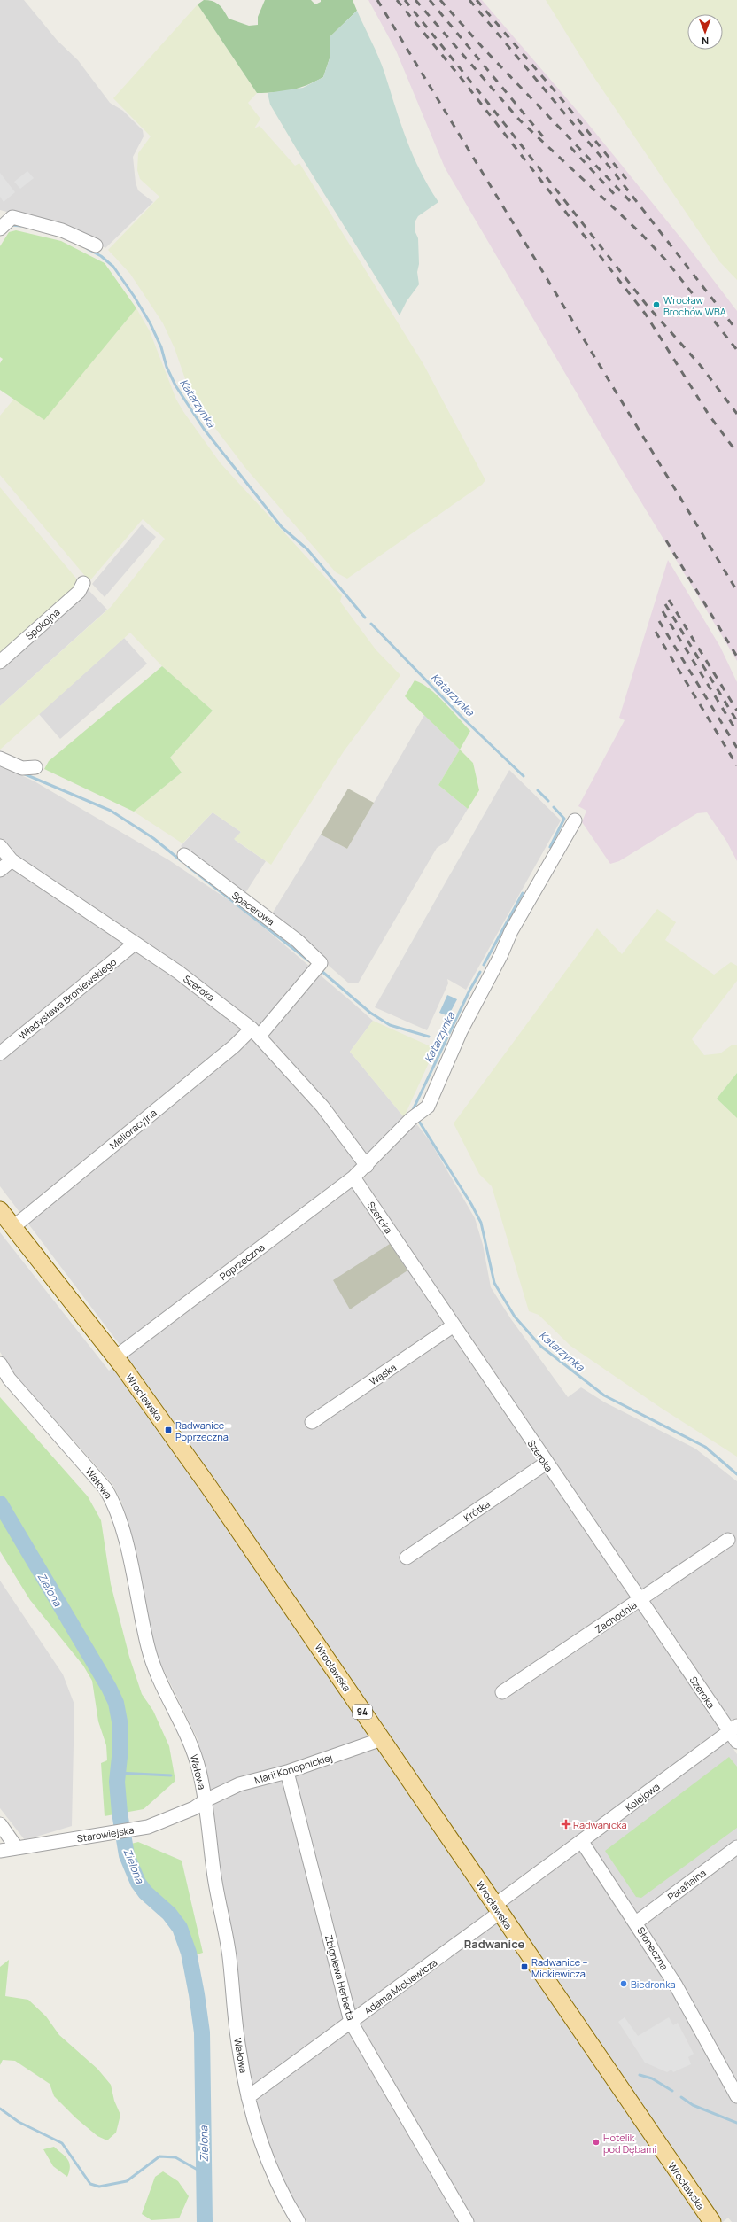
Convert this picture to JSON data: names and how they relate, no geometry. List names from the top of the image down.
{
  "streets": {
    "main road": ["Wrocławska", "94"],
    "street": [
      "Spokojna",
      "Spacerowa",
      "Szeroka",
      "Władysława Broniewskiego",
      "Melioracyjna",
      "Poprzeczna",
      "Wąska",
      "Wałowa",
      "Krótka",
      "Zachodnia",
      "Marii Konopnickiej",
      "Kolejowa",
      "Starowiejska",
      "Parafialna",
      "Słoneczna",
      "Zbigniewa Herberta",
      "Adama Mickiewicza"
    ]
  },
  "crossings": [
    ["Spacerowa", "Melioracyjna"],
    ["Szeroka", "Władysława Broniewskiego"],
    ["Szeroka", "Melioracyjna"],
    ["Szeroka", "Poprzeczna"],
    ["Szeroka", "Wąska"],
    ["Szeroka", "Krótka"],
    ["Szeroka", "Zachodnia"],
    ["Szeroka", "Kolejowa"],
    ["Melioracyjna", "Wrocławska"],
    ["Poprzeczna", "Wrocławska"],
    ["Wrocławska", "Marii Konopnickiej"],
    ["Wrocławska", "Kolejowa"],
    ["Wrocławska", "Adama Mickiewicza"],
    ["Wałowa", "Marii Konopnickiej"],
    ["Wałowa", "Starowiejska"],
    ["Wałowa", "Adama Mickiewicza"],
    ["Marii Konopnickiej", "Starowiejska"],
    ["Marii Konopnickiej", "Zbigniewa Herberta"],
    ["Kolejowa", "Słoneczna"],
    ["Kolejowa", "Adama Mickiewicza"],
    ["Parafialna", "Słoneczna"],
    ["Zbigniewa Herberta", "Adama Mickiewicza"]
  ],
  "districts": ["Radwanice"],
  "water": ["Katarzynka", "Zielona"],
  "places": {
    "other": ["Wrocław Brochów WBA", "Biedronka", "Hotelik pod Dębami"],
    "transit": ["Radwanice - Poprzeczna", "Radwanice – Mickiewicza"],
    "health": ["Radwanicka"]
  },
  "north": "bottom"
}
